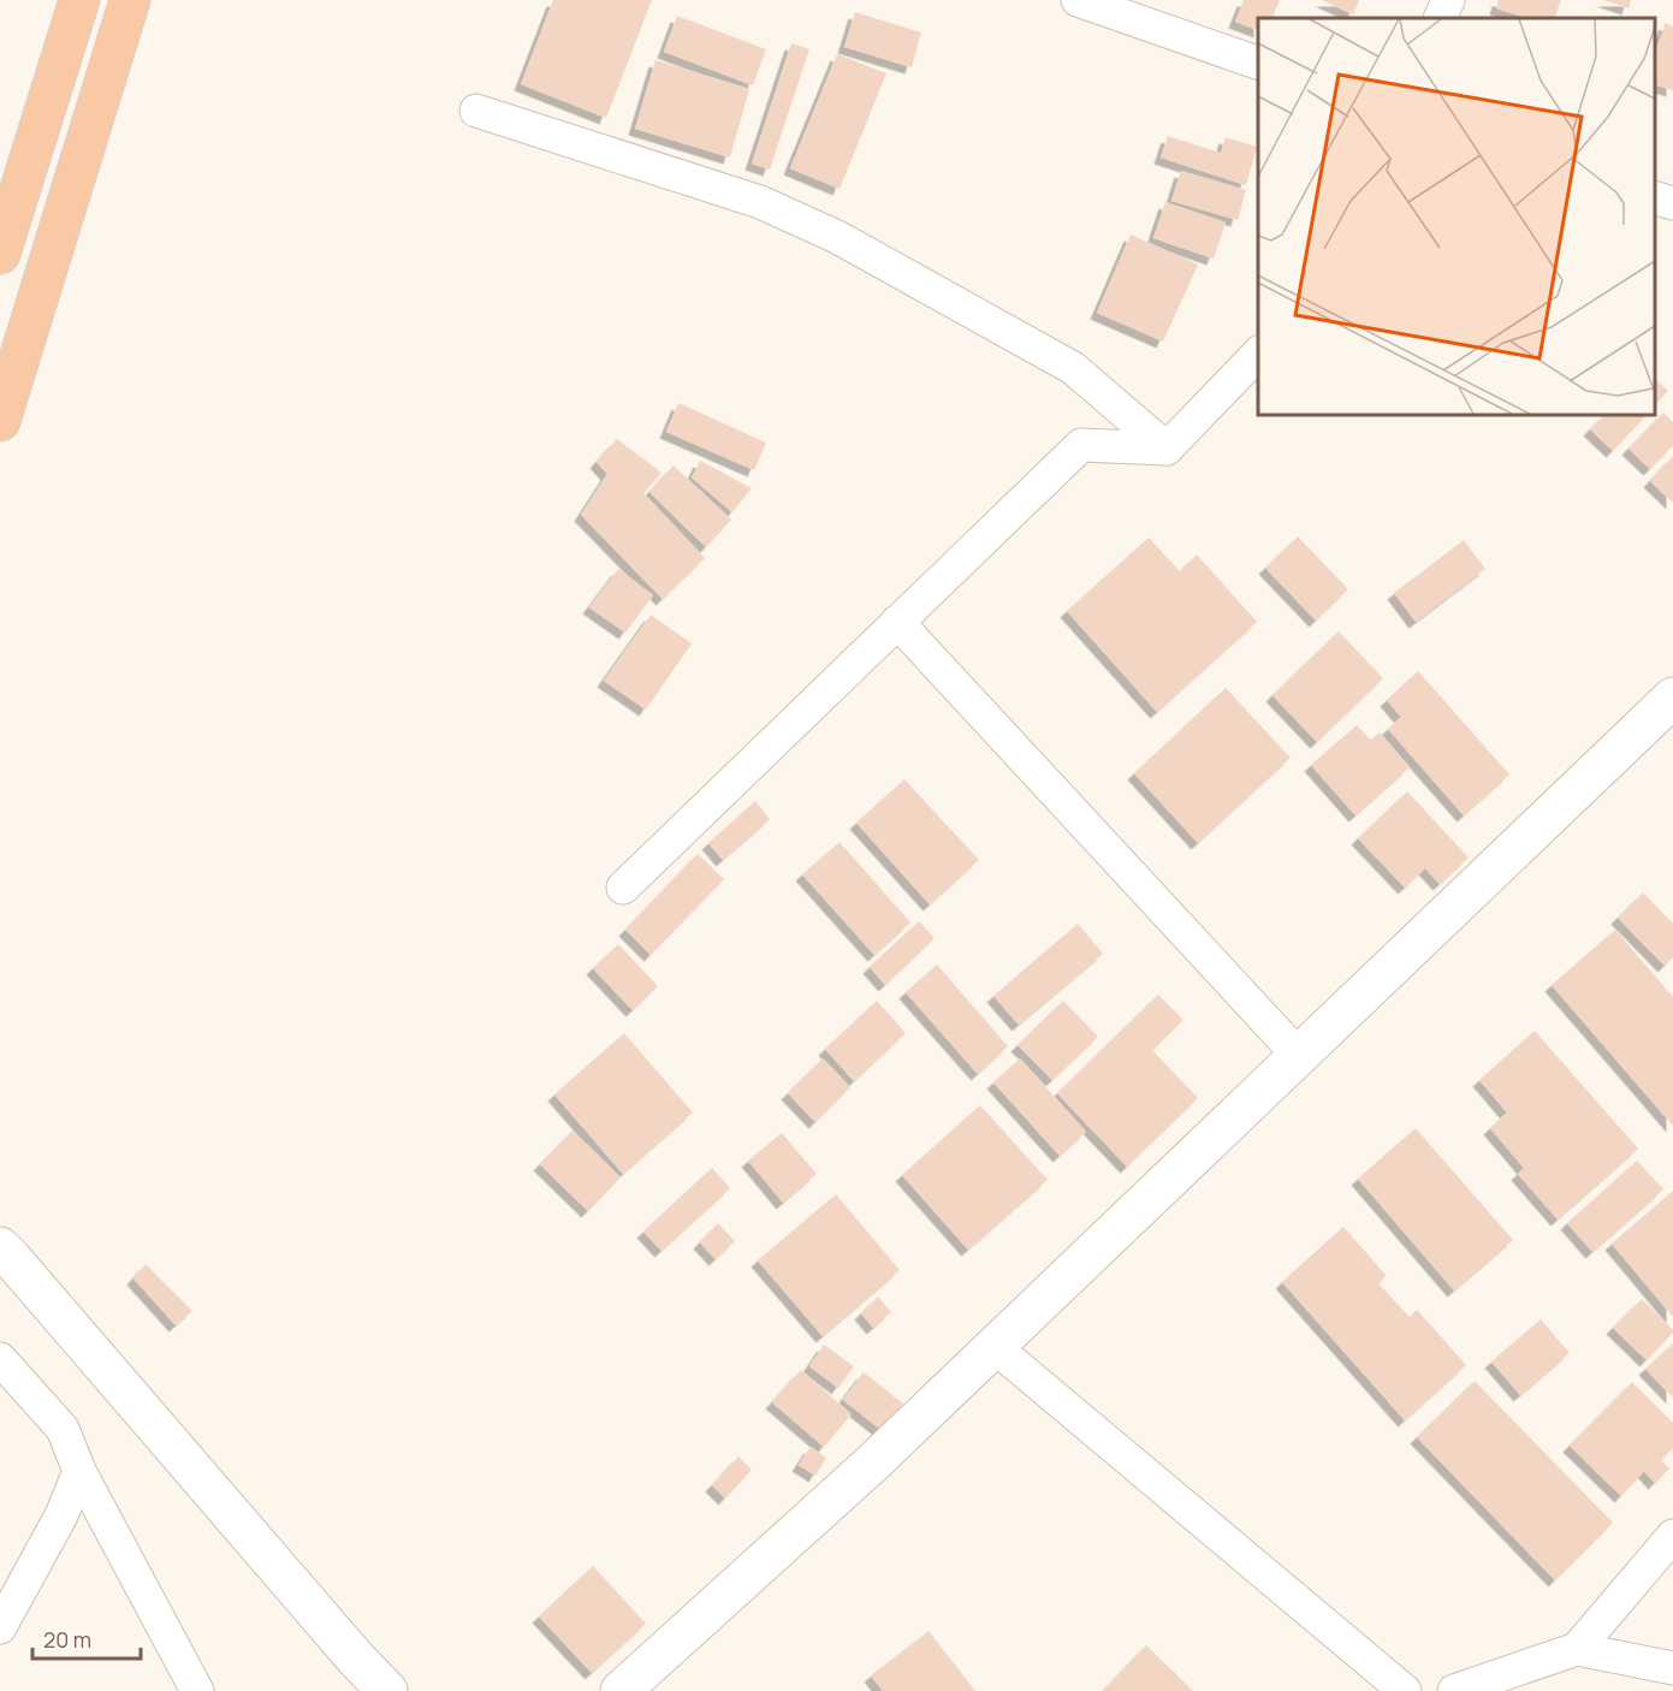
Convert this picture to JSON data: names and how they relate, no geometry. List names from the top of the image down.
{
  "scale_bar": "20 m"
}
